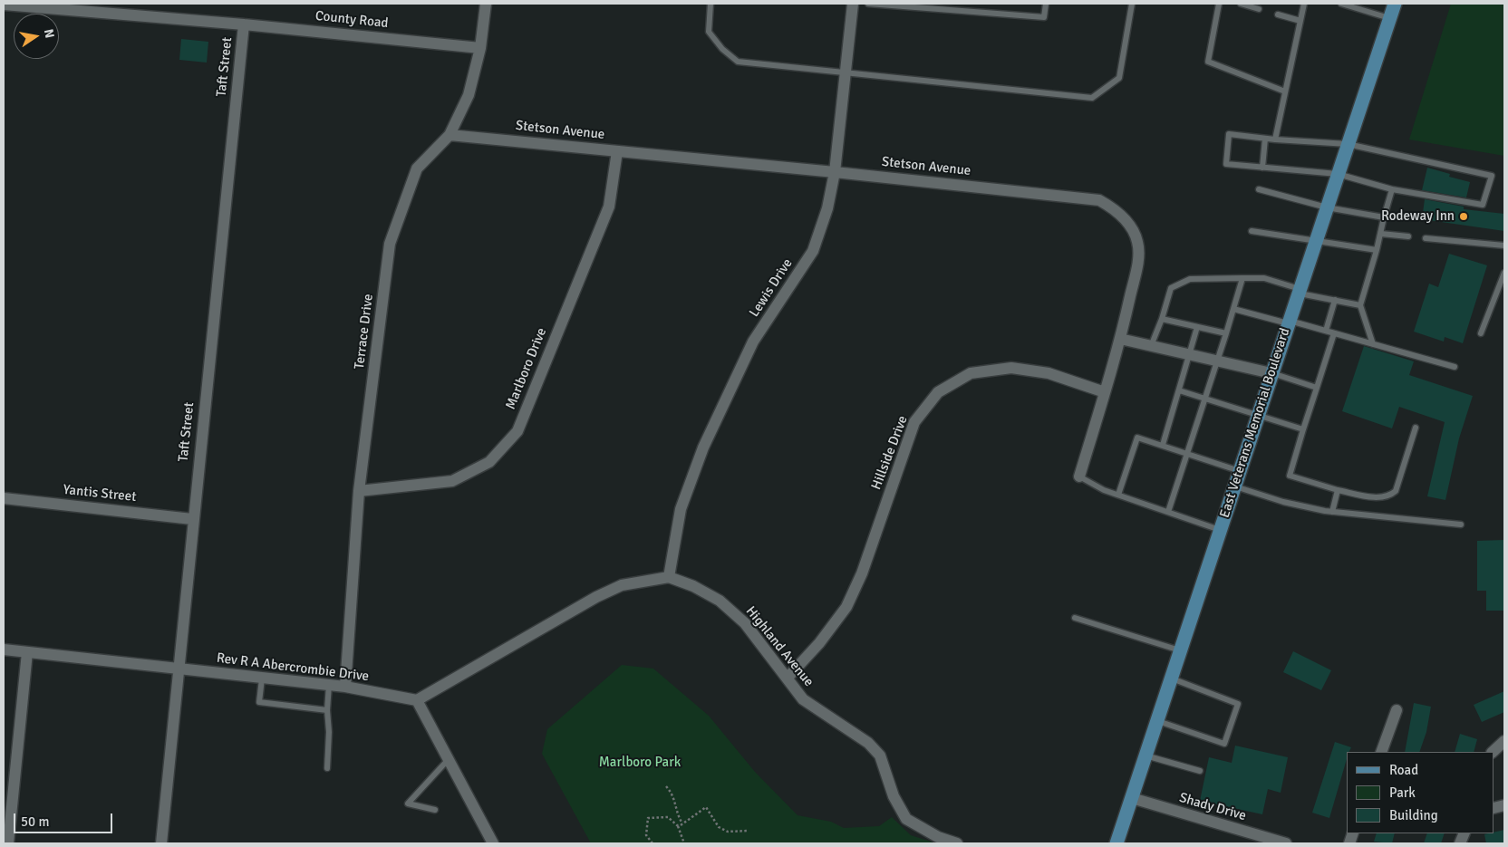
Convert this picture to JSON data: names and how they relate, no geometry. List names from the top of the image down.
{
  "streets": {
    "main road": ["East Veterans Memorial Boulevard"],
    "street": [
      "County Road",
      "Taft Street",
      "Stetson Avenue",
      "Lewis Drive",
      "Terrace Drive",
      "Marlboro Drive",
      "Hillside Drive",
      "Yantis Street",
      "Highland Avenue",
      "Rev R A Abercrombie Drive",
      "Shady Drive"
    ]
  },
  "crossings": [
    ["County Road", "Taft Street"],
    ["County Road", "Terrace Drive"],
    ["Taft Street", "Yantis Street"],
    ["Taft Street", "Rev R A Abercrombie Drive"],
    ["Stetson Avenue", "Lewis Drive"],
    ["Stetson Avenue", "Terrace Drive"],
    ["Stetson Avenue", "Marlboro Drive"],
    ["Stetson Avenue", "Hillside Drive"],
    ["Lewis Drive", "Highland Avenue"],
    ["Terrace Drive", "Marlboro Drive"],
    ["Terrace Drive", "Rev R A Abercrombie Drive"],
    ["East Veterans Memorial Boulevard", "Shady Drive"],
    ["Hillside Drive", "Highland Avenue"]
  ],
  "parks": ["Marlboro Park"],
  "places": ["Rodeway Inn"],
  "legend": ["Road", "Park", "Building"],
  "scale_bar": "50 m",
  "north": "right"
}
